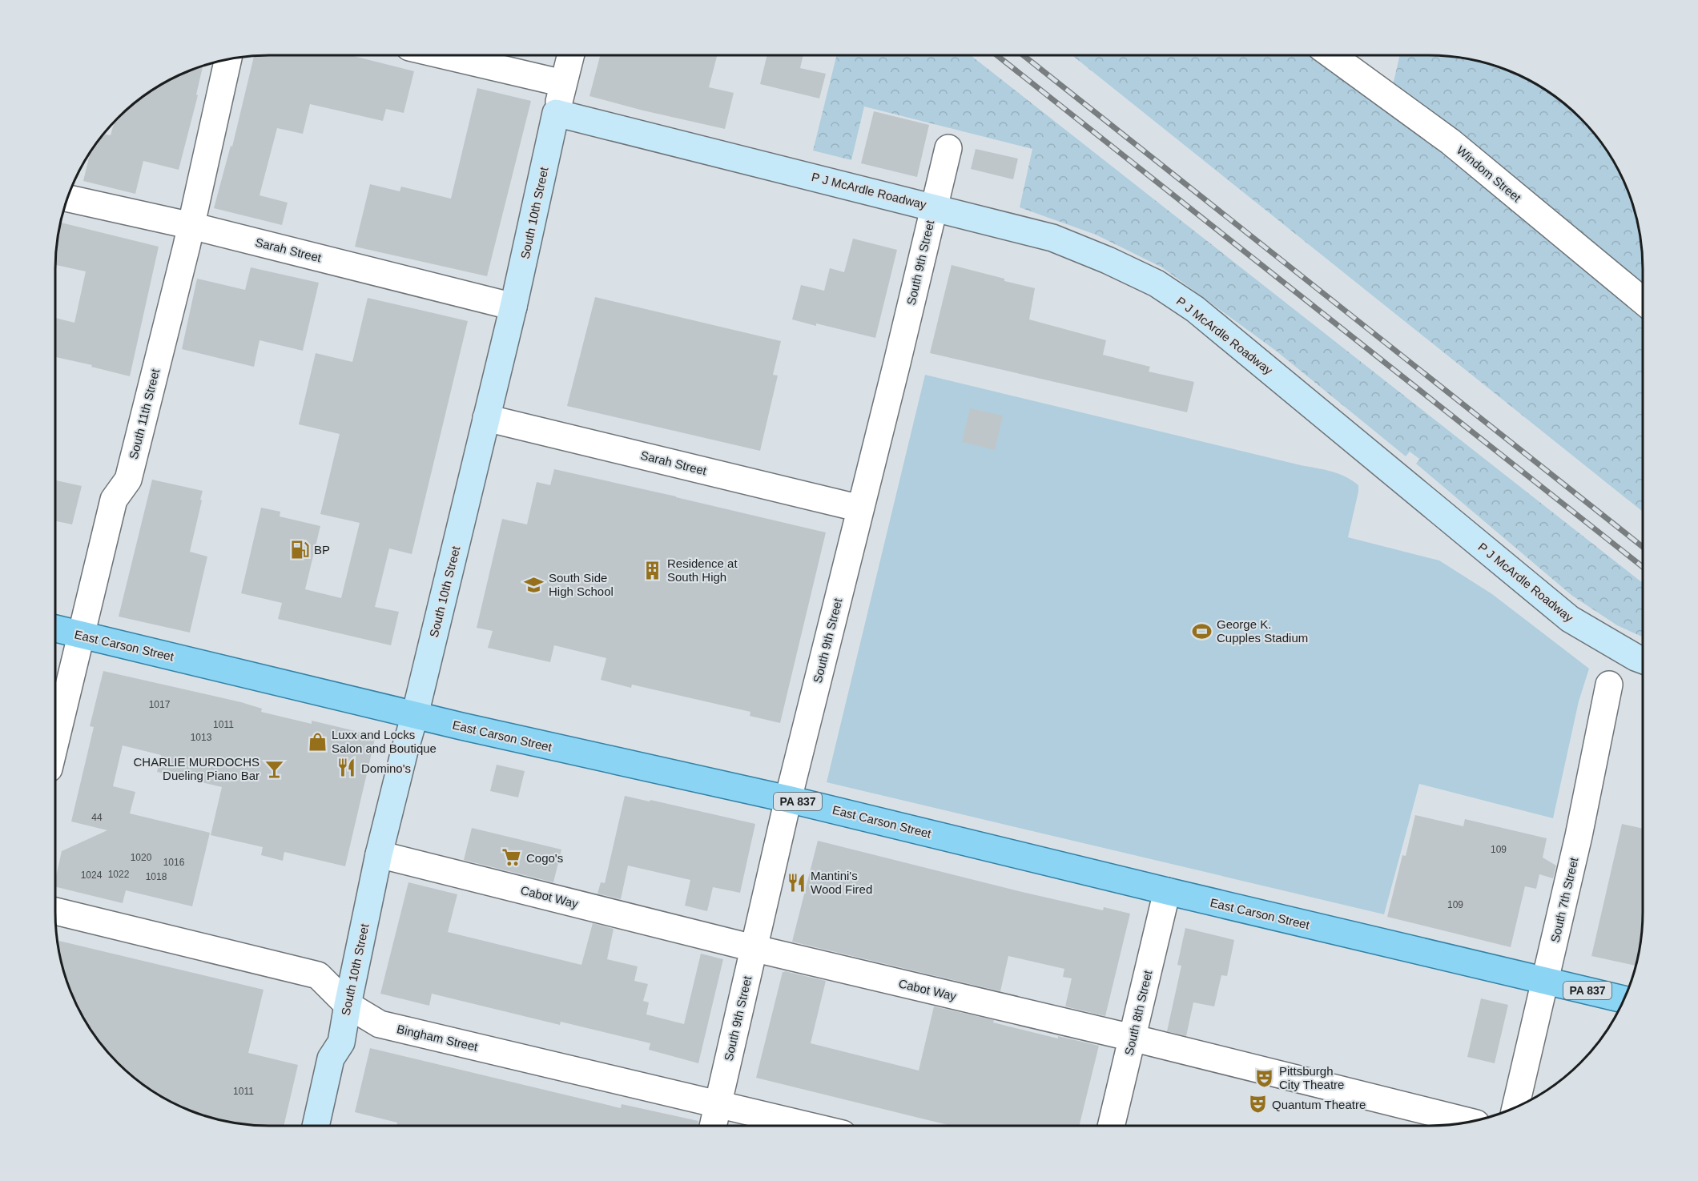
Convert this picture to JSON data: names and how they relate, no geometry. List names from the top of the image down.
{
  "streets": {
    "main road": [
      "P J McArdle Roadway",
      "South 10th Street",
      "East Carson Street",
      "PA 837"
    ],
    "street": [
      "Windom Street",
      "Sarah Street",
      "South 9th Street",
      "South 11th Street",
      "Cabot Way",
      "South 7th Street",
      "South 8th Street",
      "Bingham Street"
    ]
  },
  "crossings": [
    ["P J McArdle Roadway", "South 10th Street"],
    ["P J McArdle Roadway", "South 9th Street"],
    ["South 10th Street", "Sarah Street"],
    ["South 10th Street", "East Carson Street"],
    ["South 10th Street", "Cabot Way"],
    ["South 10th Street", "Bingham Street"],
    ["Sarah Street", "South 9th Street"],
    ["Sarah Street", "South 11th Street"],
    ["South 9th Street", "East Carson Street"],
    ["South 9th Street", "Cabot Way"],
    ["South 9th Street", "Bingham Street"],
    ["South 11th Street", "East Carson Street"],
    ["East Carson Street", "South 7th Street"],
    ["East Carson Street", "South 8th Street"],
    ["Cabot Way", "South 8th Street"]
  ],
  "places": {
    "fuel station": ["BP"],
    "building": ["Residence at South High"],
    "school or university": ["South Side High School"],
    "sports": ["George K. Cupples Stadium"],
    "shop": ["Luxx and Locks Salon and Boutique"],
    "restaurant": ["Domino's", "Mantini's Wood Fired"],
    "bar": ["CHARLIE MURDOCHS Dueling Piano Bar"],
    "supermarket": ["Cogo's"],
    "theatre": ["Pittsburgh City Theatre", "Quantum Theatre"]
  },
  "house_numbers": [
    "1017",
    "1011",
    "1013",
    "44",
    "109",
    "1020",
    "1016",
    "1022",
    "1024",
    "1018",
    "109",
    "1011"
  ]
}
